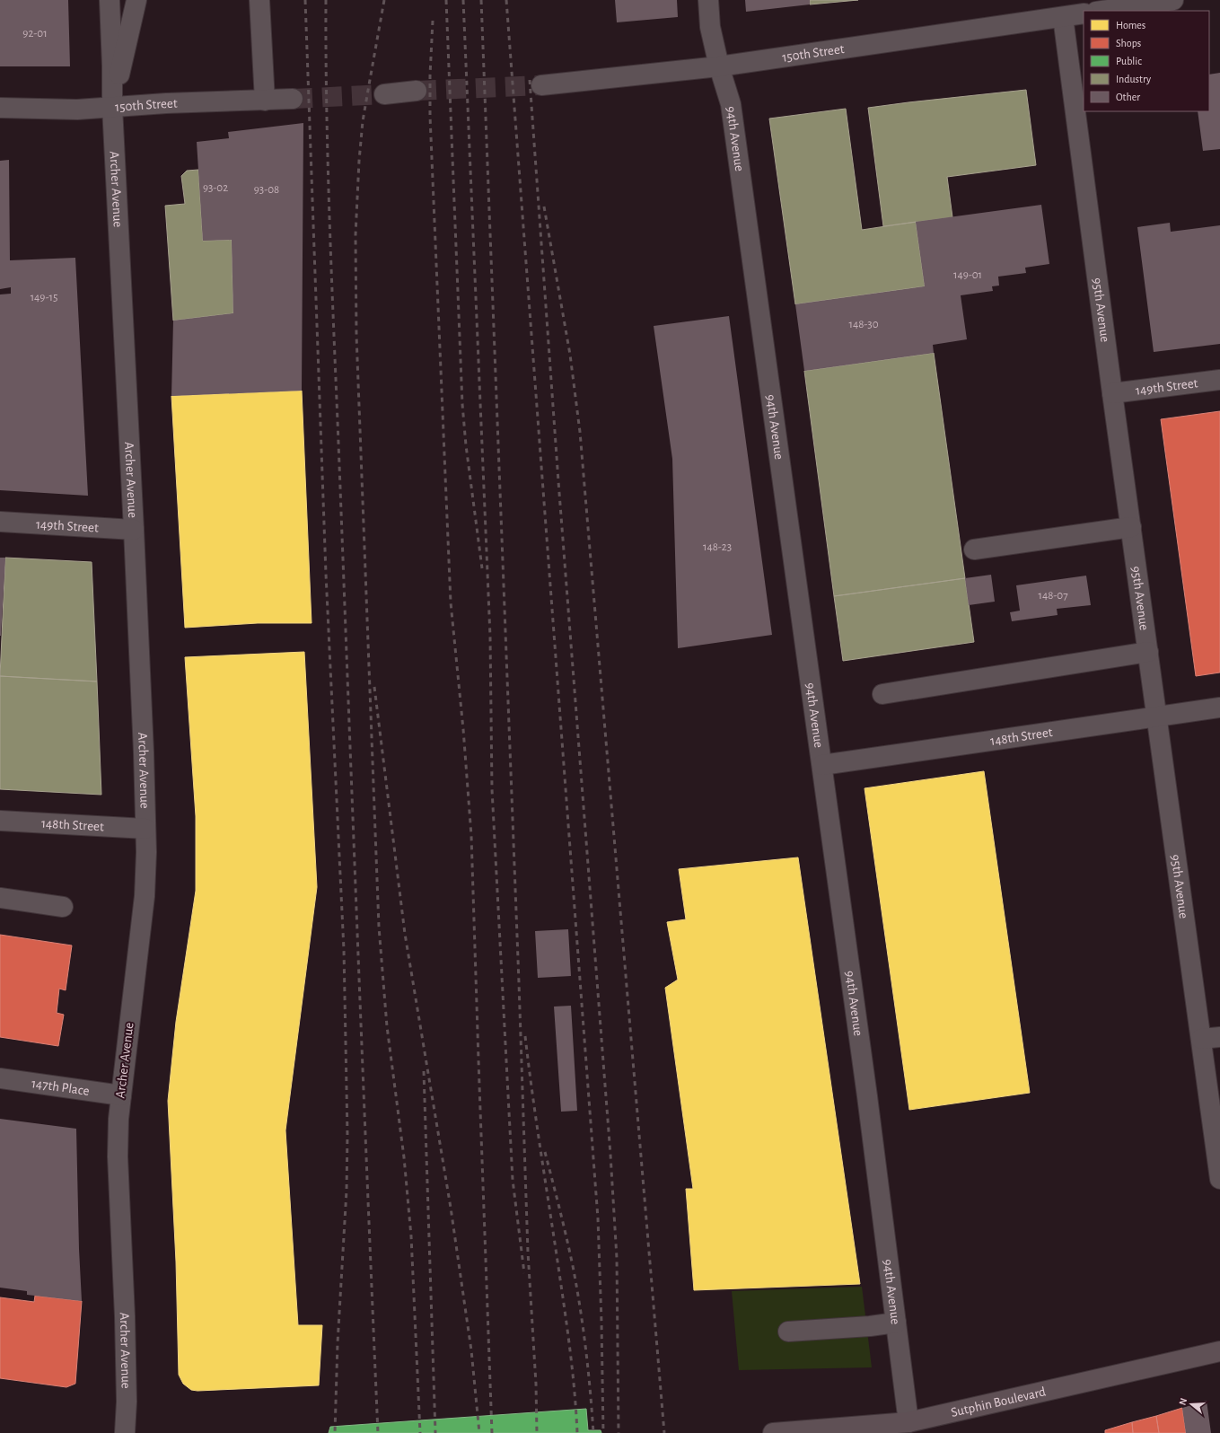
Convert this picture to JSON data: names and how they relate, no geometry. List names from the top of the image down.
{
  "streets": {
    "main road": ["Sutphin Boulevard"],
    "street": [
      "150th Street",
      "94th Avenue",
      "Archer Avenue",
      "95th Avenue",
      "149th Street",
      "148th Street",
      "147th Place"
    ]
  },
  "crossings": [
    ["150th Street", "94th Avenue"],
    ["150th Street", "Archer Avenue"],
    ["150th Street", "95th Avenue"],
    ["94th Avenue", "148th Street"],
    ["94th Avenue", "Sutphin Boulevard"],
    ["Archer Avenue", "149th Street"],
    ["Archer Avenue", "148th Street"],
    ["Archer Avenue", "147th Place"],
    ["95th Avenue", "149th Street"],
    ["95th Avenue", "148th Street"]
  ],
  "house_numbers": [
    "92-01",
    "93-02",
    "93-08",
    "149-01",
    "149-15",
    "148-30",
    "148-23",
    "148-07"
  ],
  "legend": [
    "Homes",
    "Shops",
    "Public",
    "Industry",
    "Other"
  ],
  "north": "left"
}
